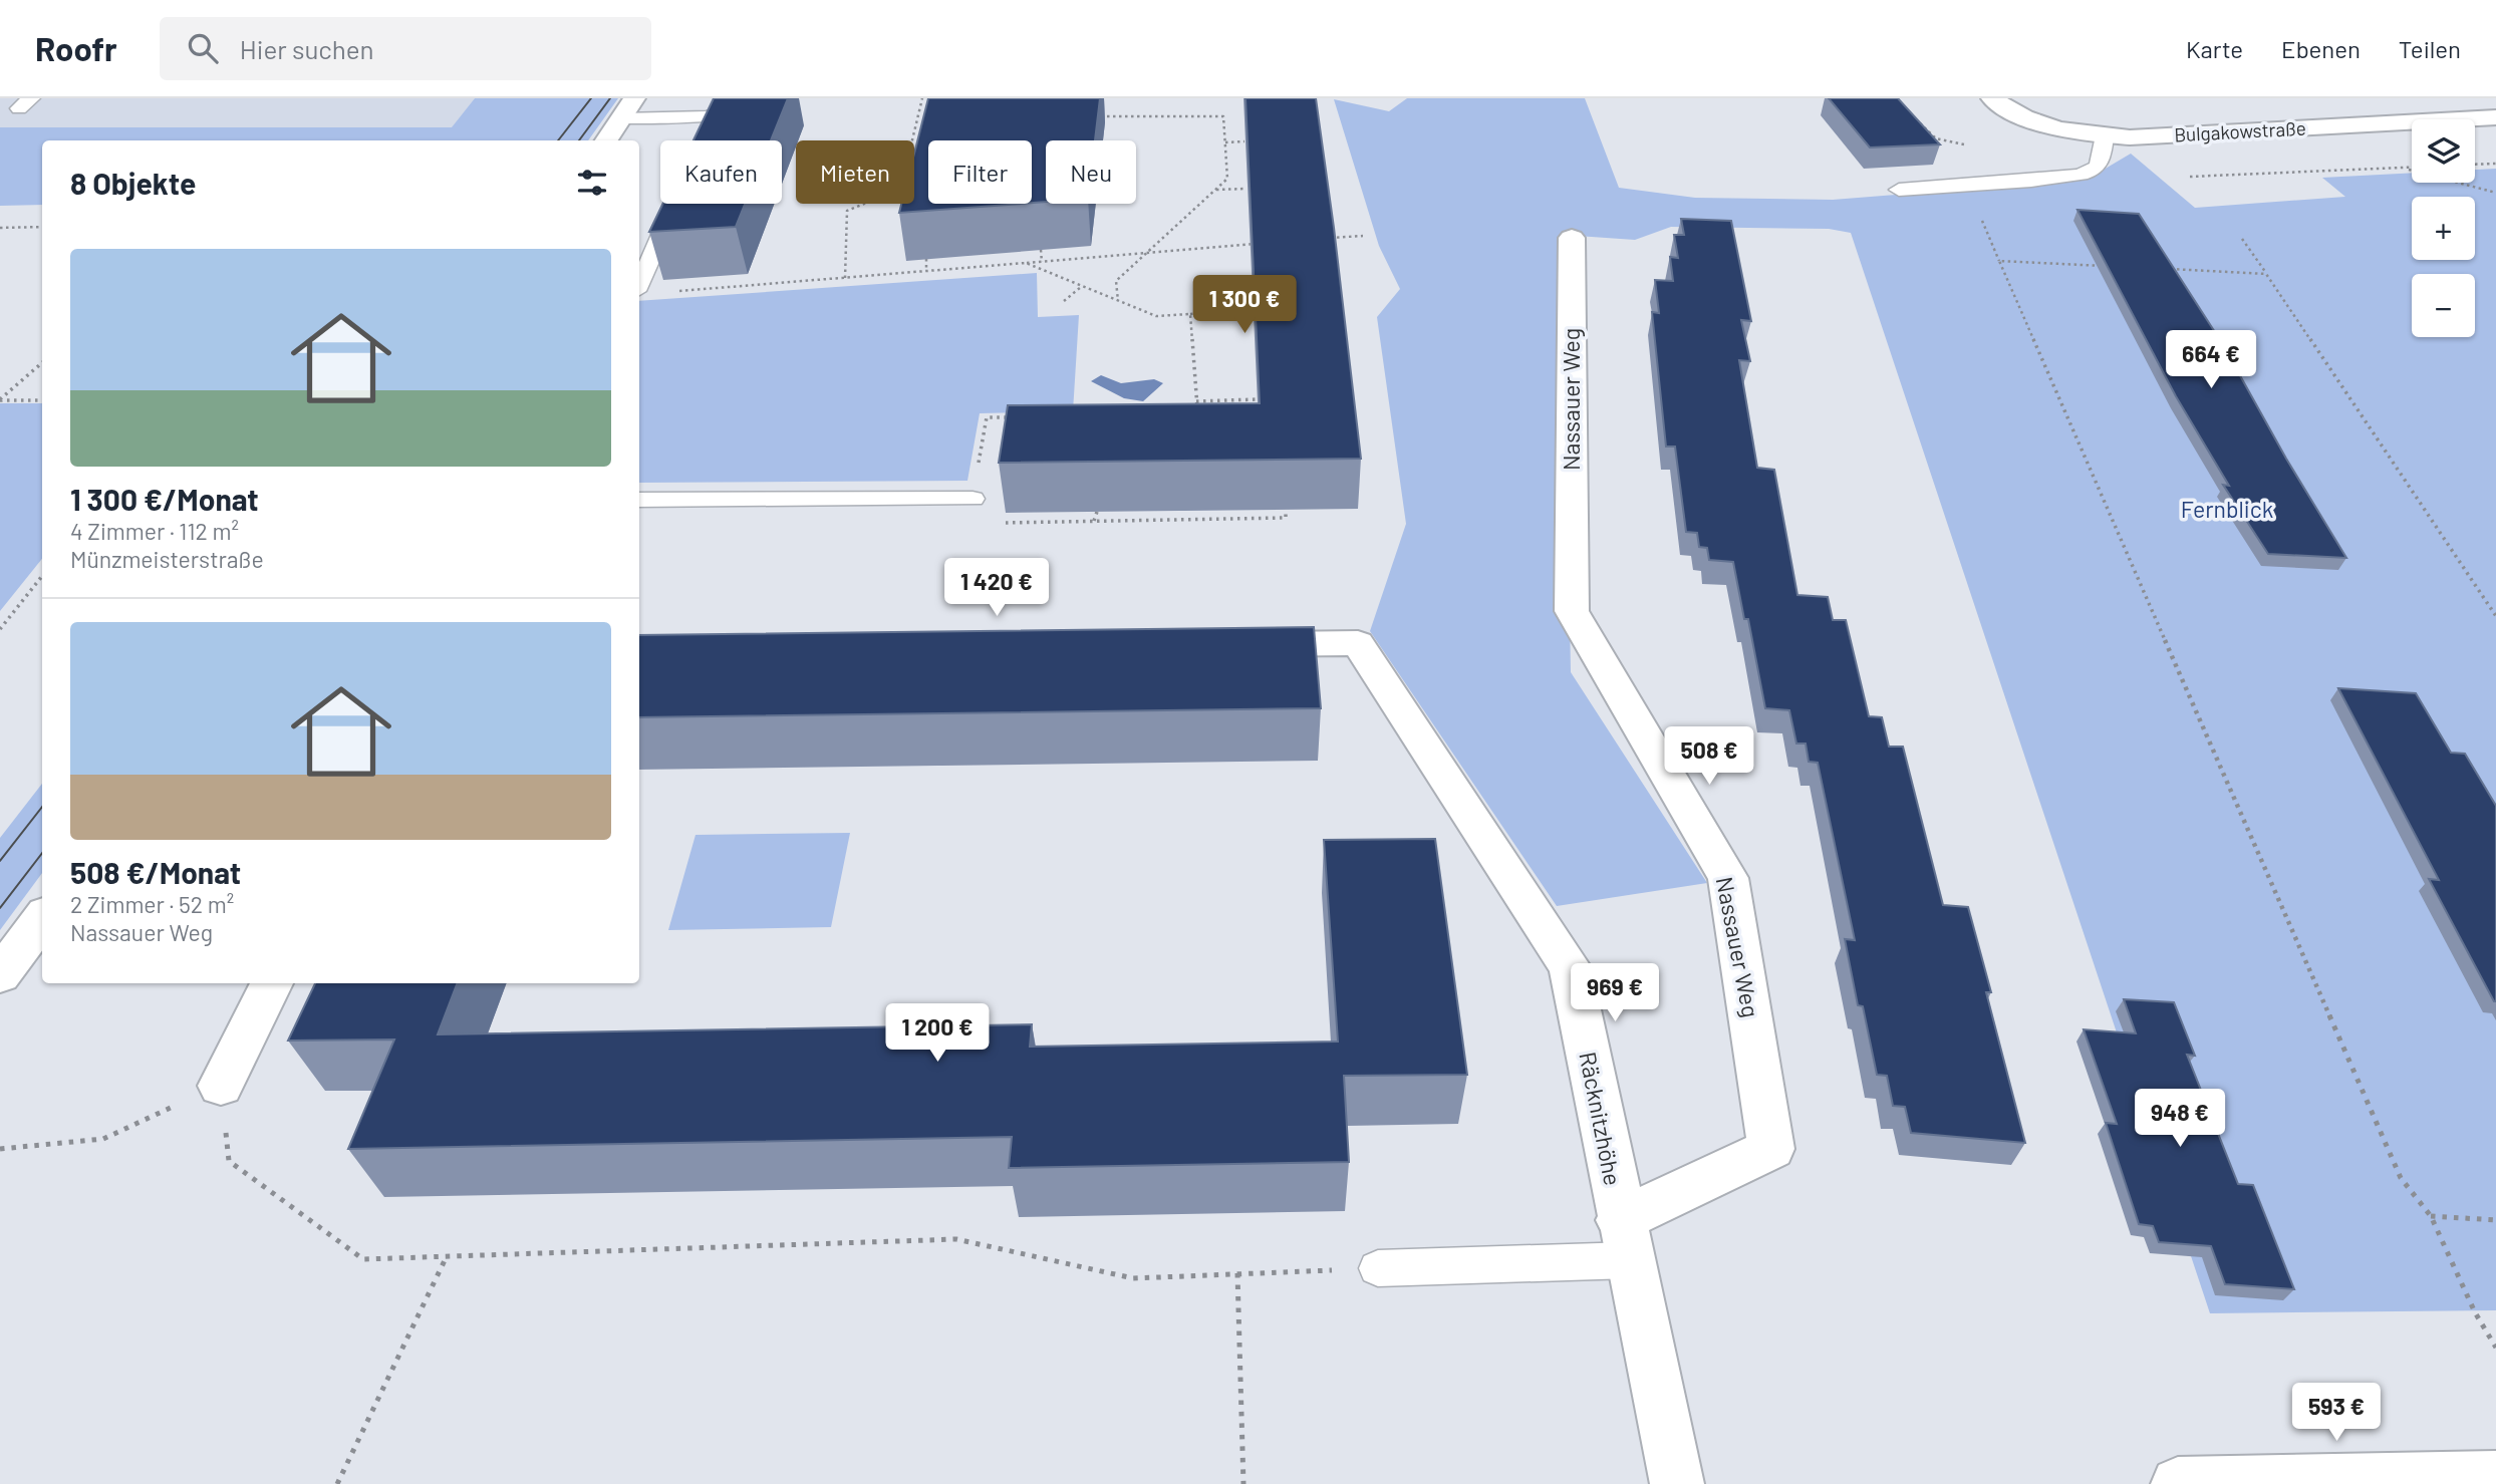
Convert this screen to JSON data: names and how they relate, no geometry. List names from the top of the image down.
{
  "streets": {
    "street": ["Bulgakowstraße", "Nassauer Weg", "Räcknitzhöhe"]
  },
  "crossings": [
    ["Nassauer Weg", "Räcknitzhöhe"]
  ],
  "parks": ["Fernblick"],
  "page": {
    "header": "Roofr",
    "search": "Hier suchen",
    "nav": ["Karte", "Ebenen", "Teilen"],
    "map_buttons": ["+", "−"],
    "chip": [
      "Kaufen",
      "Mieten",
      "Filter",
      "Neu"
    ],
    "heading": "8 Objekte",
    "list": [
      {
        "name": "1 300 €/Monat",
        "note": "4 Zimmer · 112 m² · Münzmeisterstraße"
      },
      {
        "name": "508 €/Monat",
        "note": "2 Zimmer · 52 m² · Nassauer Weg"
      }
    ],
    "price": [
      "1 300 €",
      "664 €",
      "1 420 €",
      "508 €",
      "969 €",
      "1 200 €",
      "948 €",
      "593 €"
    ]
  }
}
